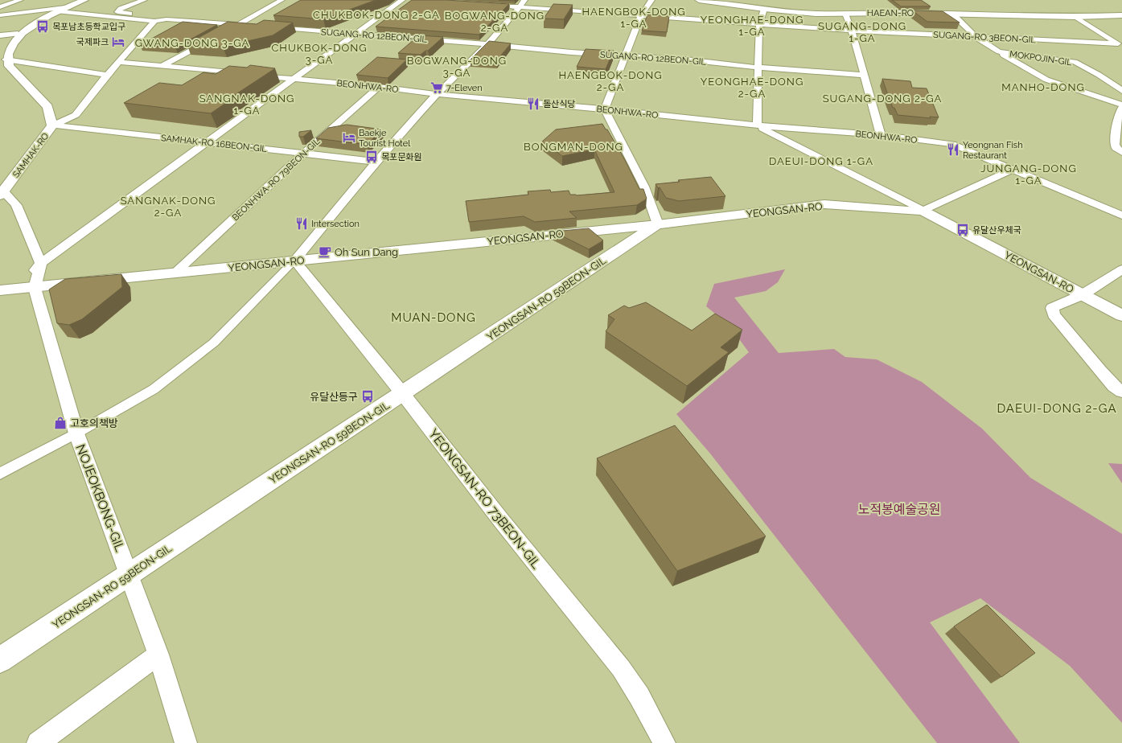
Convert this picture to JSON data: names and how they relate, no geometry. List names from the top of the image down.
{
  "streets": {
    "street": [
      "HAEAN-RO",
      "SUGANG-RO 12BEON-GIL",
      "SUGANG-RO 3BEON-GIL",
      "MOKPOJIN-GIL",
      "BEONHWA-RO",
      "SAMHAK-RO 16BEON-GIL",
      "SAMHAK-RO",
      "BEONHWA-RO 79BEON-GIL",
      "YEONGSAN-RO",
      "YEONGSAN-RO 59BEON-GIL",
      "NOJEOKBONG-GIL",
      "YEONGSAN-RO 73BEON-GIL"
    ]
  },
  "crossings": [
    ["HAEAN-RO", "MOKPOJIN-GIL"],
    ["SUGANG-RO 3BEON-GIL", "MOKPOJIN-GIL"],
    ["BEONHWA-RO", "BEONHWA-RO 79BEON-GIL"],
    ["SAMHAK-RO 16BEON-GIL", "SAMHAK-RO"],
    ["SAMHAK-RO 16BEON-GIL", "BEONHWA-RO 79BEON-GIL"],
    ["BEONHWA-RO 79BEON-GIL", "YEONGSAN-RO"],
    ["YEONGSAN-RO", "YEONGSAN-RO 59BEON-GIL"],
    ["YEONGSAN-RO", "NOJEOKBONG-GIL"],
    ["YEONGSAN-RO", "YEONGSAN-RO 73BEON-GIL"],
    ["YEONGSAN-RO 59BEON-GIL", "NOJEOKBONG-GIL"],
    ["YEONGSAN-RO 59BEON-GIL", "YEONGSAN-RO 73BEON-GIL"]
  ],
  "districts": [
    "HAENGBOK-DONG 1-GA",
    "CHUKBOK-DONG 2-GA",
    "BOGWANG-DONG 2-GA",
    "YEONGHAE-DONG 1-GA",
    "SUGANG-DONG 1-GA",
    "GWANG-DONG 3-GA",
    "CHUKBOK-DONG 3-GA",
    "BOGWANG-DONG 3-GA",
    "HAENGBOK-DONG 2-GA",
    "YEONGHAE-DONG 2-GA",
    "MANHO-DONG",
    "SANGNAK-DONG 1-GA",
    "SUGANG-DONG 2-GA",
    "BONGMAN-DONG",
    "DAEUI-DONG 1-GA",
    "JUNGANG-DONG 1-GA",
    "SANGNAK-DONG 2-GA",
    "MUAN-DONG",
    "DAEUI-DONG 2-GA"
  ],
  "parks": ["노적봉예술공원"],
  "places": {
    "bus stop": [
      "목포남초등학교입구",
      "목포문화원",
      "유달산우체국",
      "유달산등구"
    ],
    "hotel": ["국제파크", "Baekje Tourist Hotel"],
    "supermarket": ["7-Eleven"],
    "restaurant": ["돌산식당", "Yeongnan Fish Restaurant", "Intersection"],
    "cafe": ["Oh Sun Dang"],
    "shop": ["고호의책방"]
  }
}
